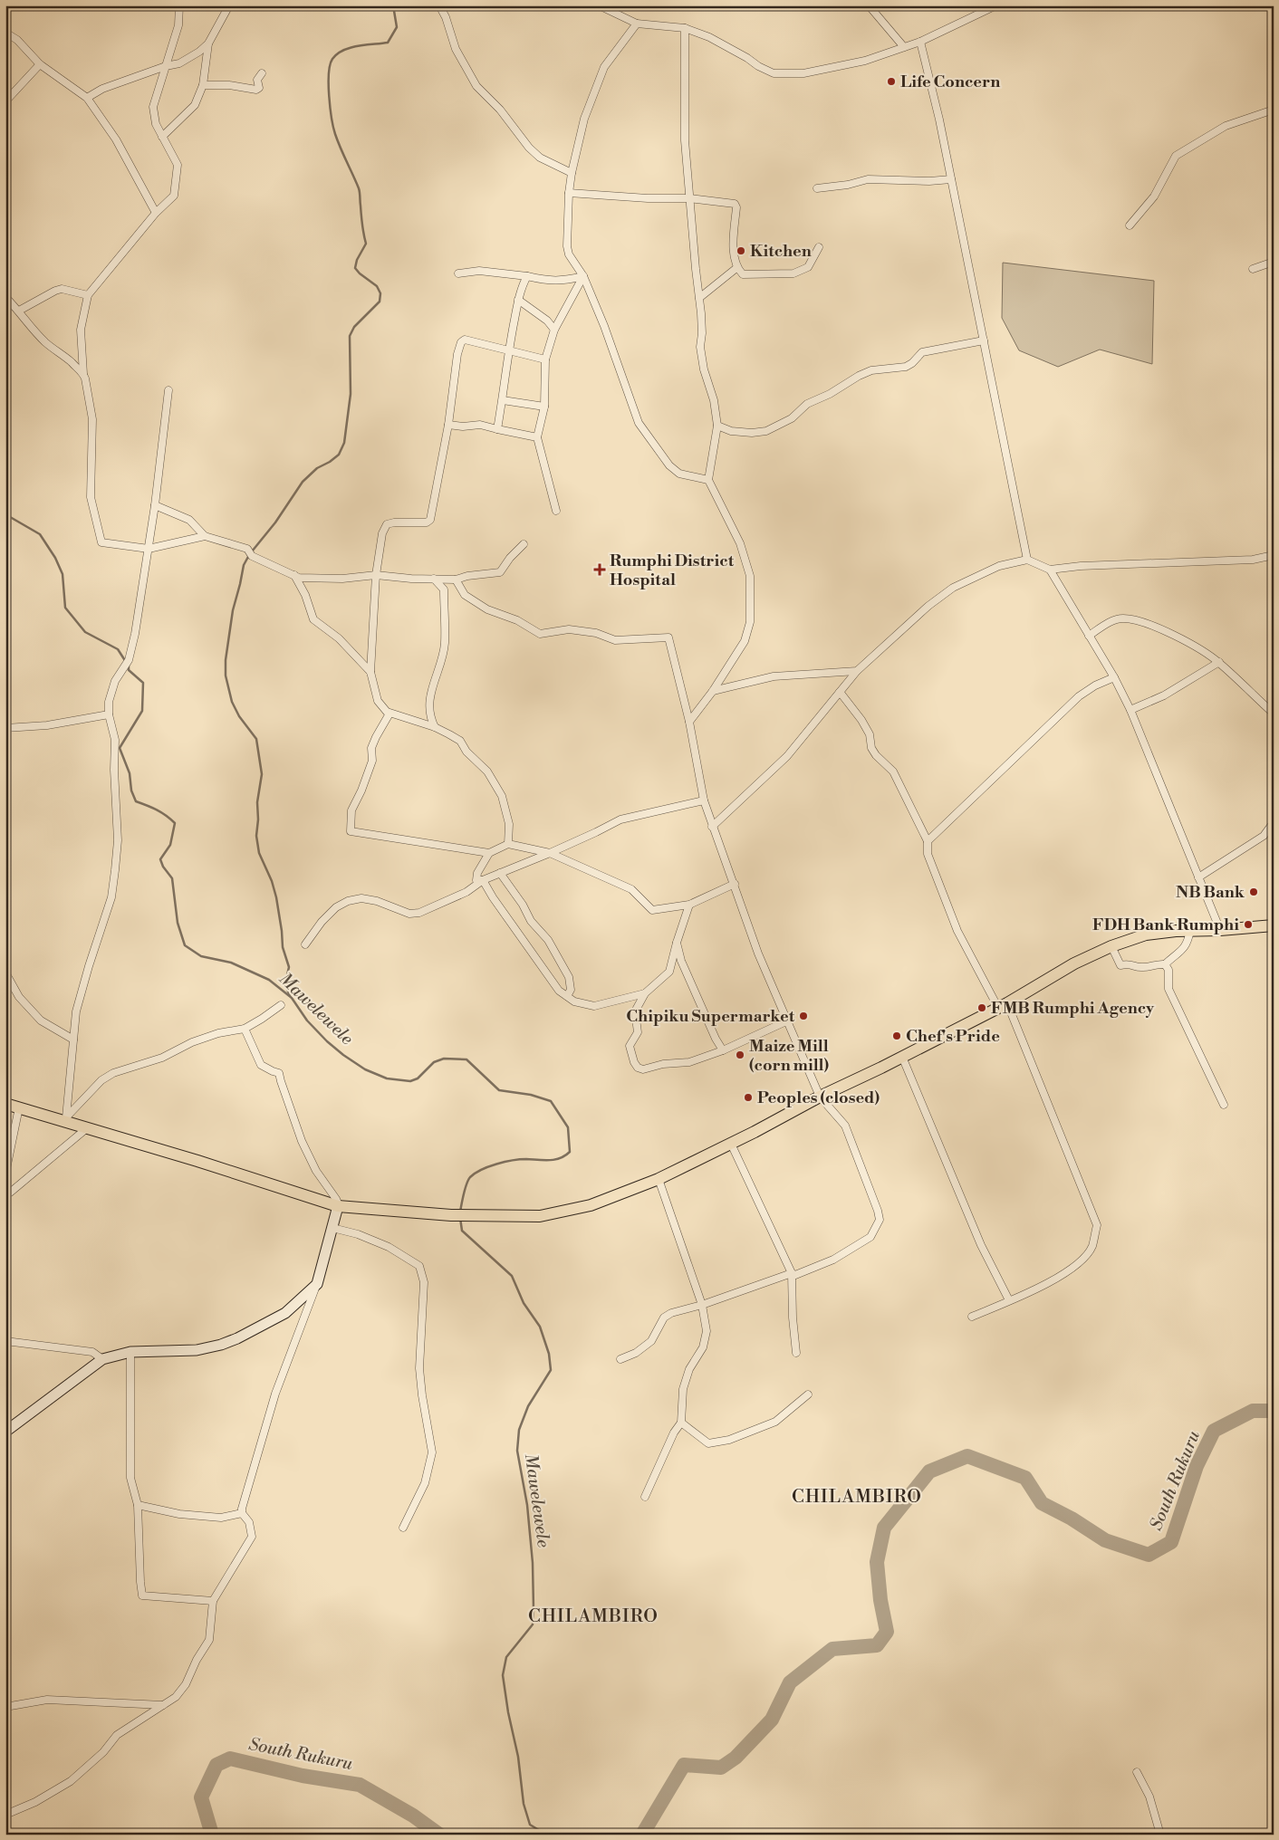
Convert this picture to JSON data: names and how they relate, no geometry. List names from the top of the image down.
{
  "districts": ["CHILAMBIRO", "CHILAMBIRO"],
  "water": ["Mawelewele", "South Rukuru"],
  "places": {
    "other": [
      "Life Concern",
      "Kitchen",
      "NB Bank",
      "FDH Bank Rumphi",
      "FMB Rumphi Agency",
      "Chipiku Supermarket",
      "Chef's Pride",
      "Maize Mill (corn mill)",
      "Peoples (closed)"
    ],
    "health": ["Rumphi District Hospital"]
  }
}
